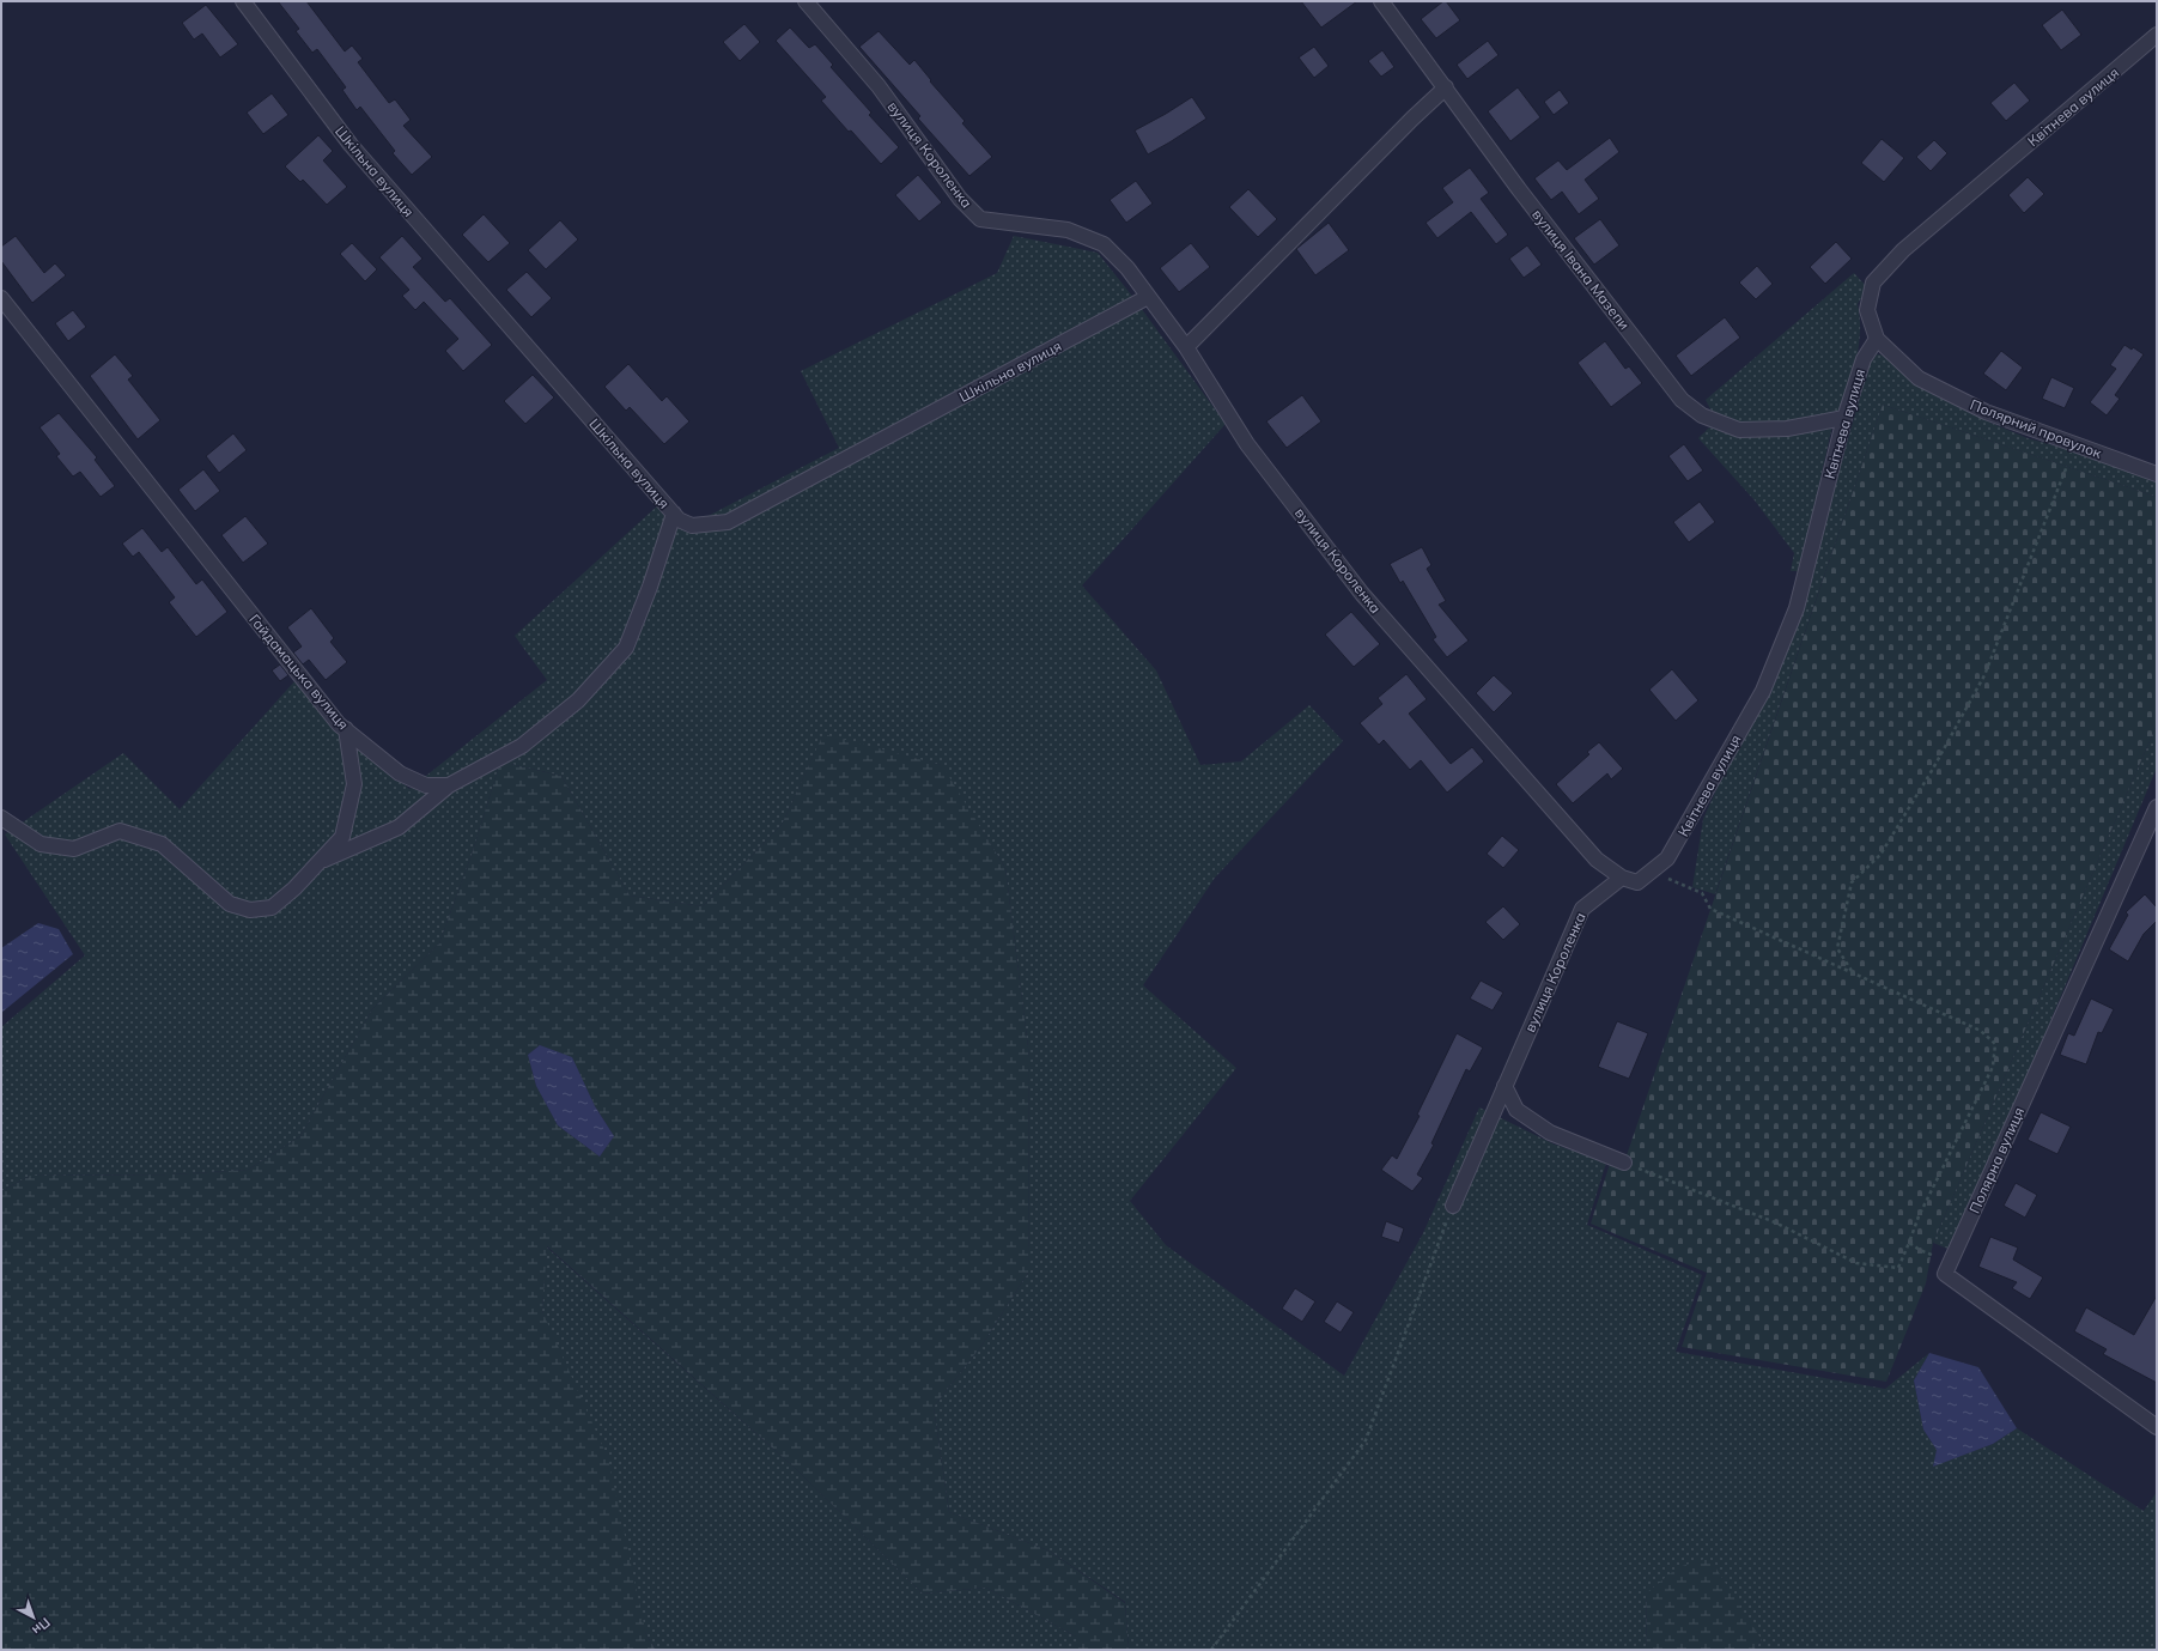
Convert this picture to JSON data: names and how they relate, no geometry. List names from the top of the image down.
{
  "streets": {
    "street": [
      "Квітнева вулиця",
      "вулиця Короленка",
      "Шкільна вулиця",
      "вулиця Івана Мазепи",
      "Полярний провулок",
      "Гайдамацька вулиця",
      "Полярна вулиця"
    ]
  },
  "crossings": [
    ["Квітнева вулиця", "вулиця Івана Мазепи"],
    ["Квітнева вулиця", "Полярний провулок"],
    ["вулиця Короленка", "Шкільна вулиця"],
    ["Шкільна вулиця", "Гайдамацька вулиця"]
  ],
  "north": "bottom right"
}
